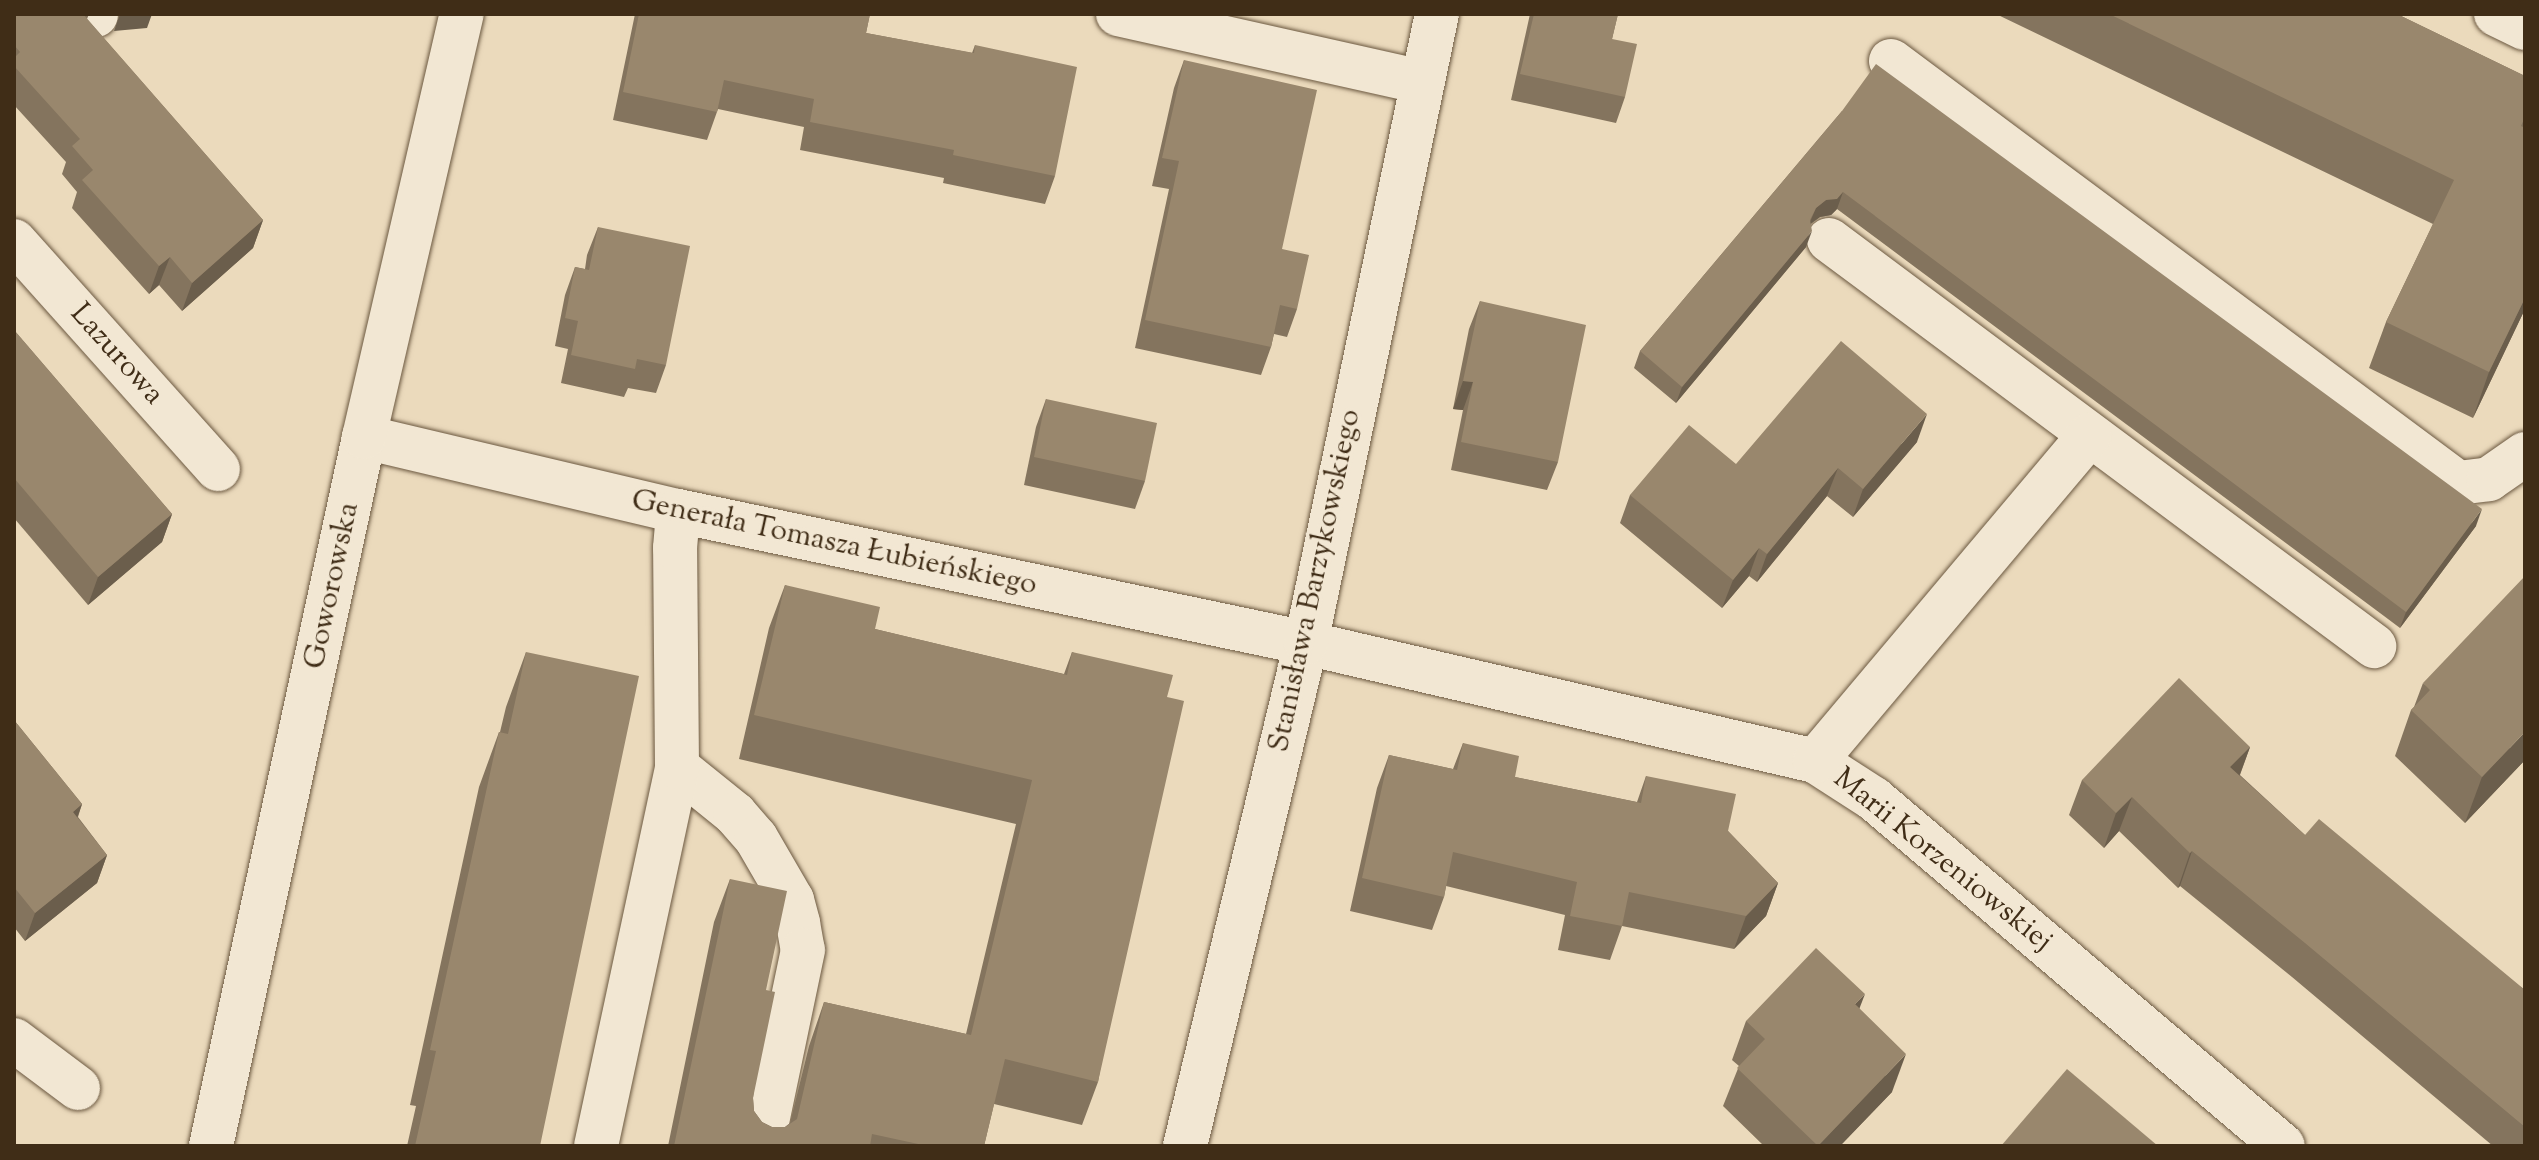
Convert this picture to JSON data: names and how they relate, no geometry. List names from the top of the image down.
{
  "streets": {
    "street": [
      "Lazurowa",
      "Generała Tomasza Łubieńskiego",
      "Stanisława Barzykowskiego",
      "Goworowska",
      "Marii Korzeniowskiej"
    ]
  },
  "crossings": [
    ["Generała Tomasza Łubieńskiego", "Stanisława Barzykowskiego"],
    ["Generała Tomasza Łubieńskiego", "Goworowska"],
    ["Generała Tomasza Łubieńskiego", "Marii Korzeniowskiej"],
    ["Stanisława Barzykowskiego", "Marii Korzeniowskiej"]
  ]
}
